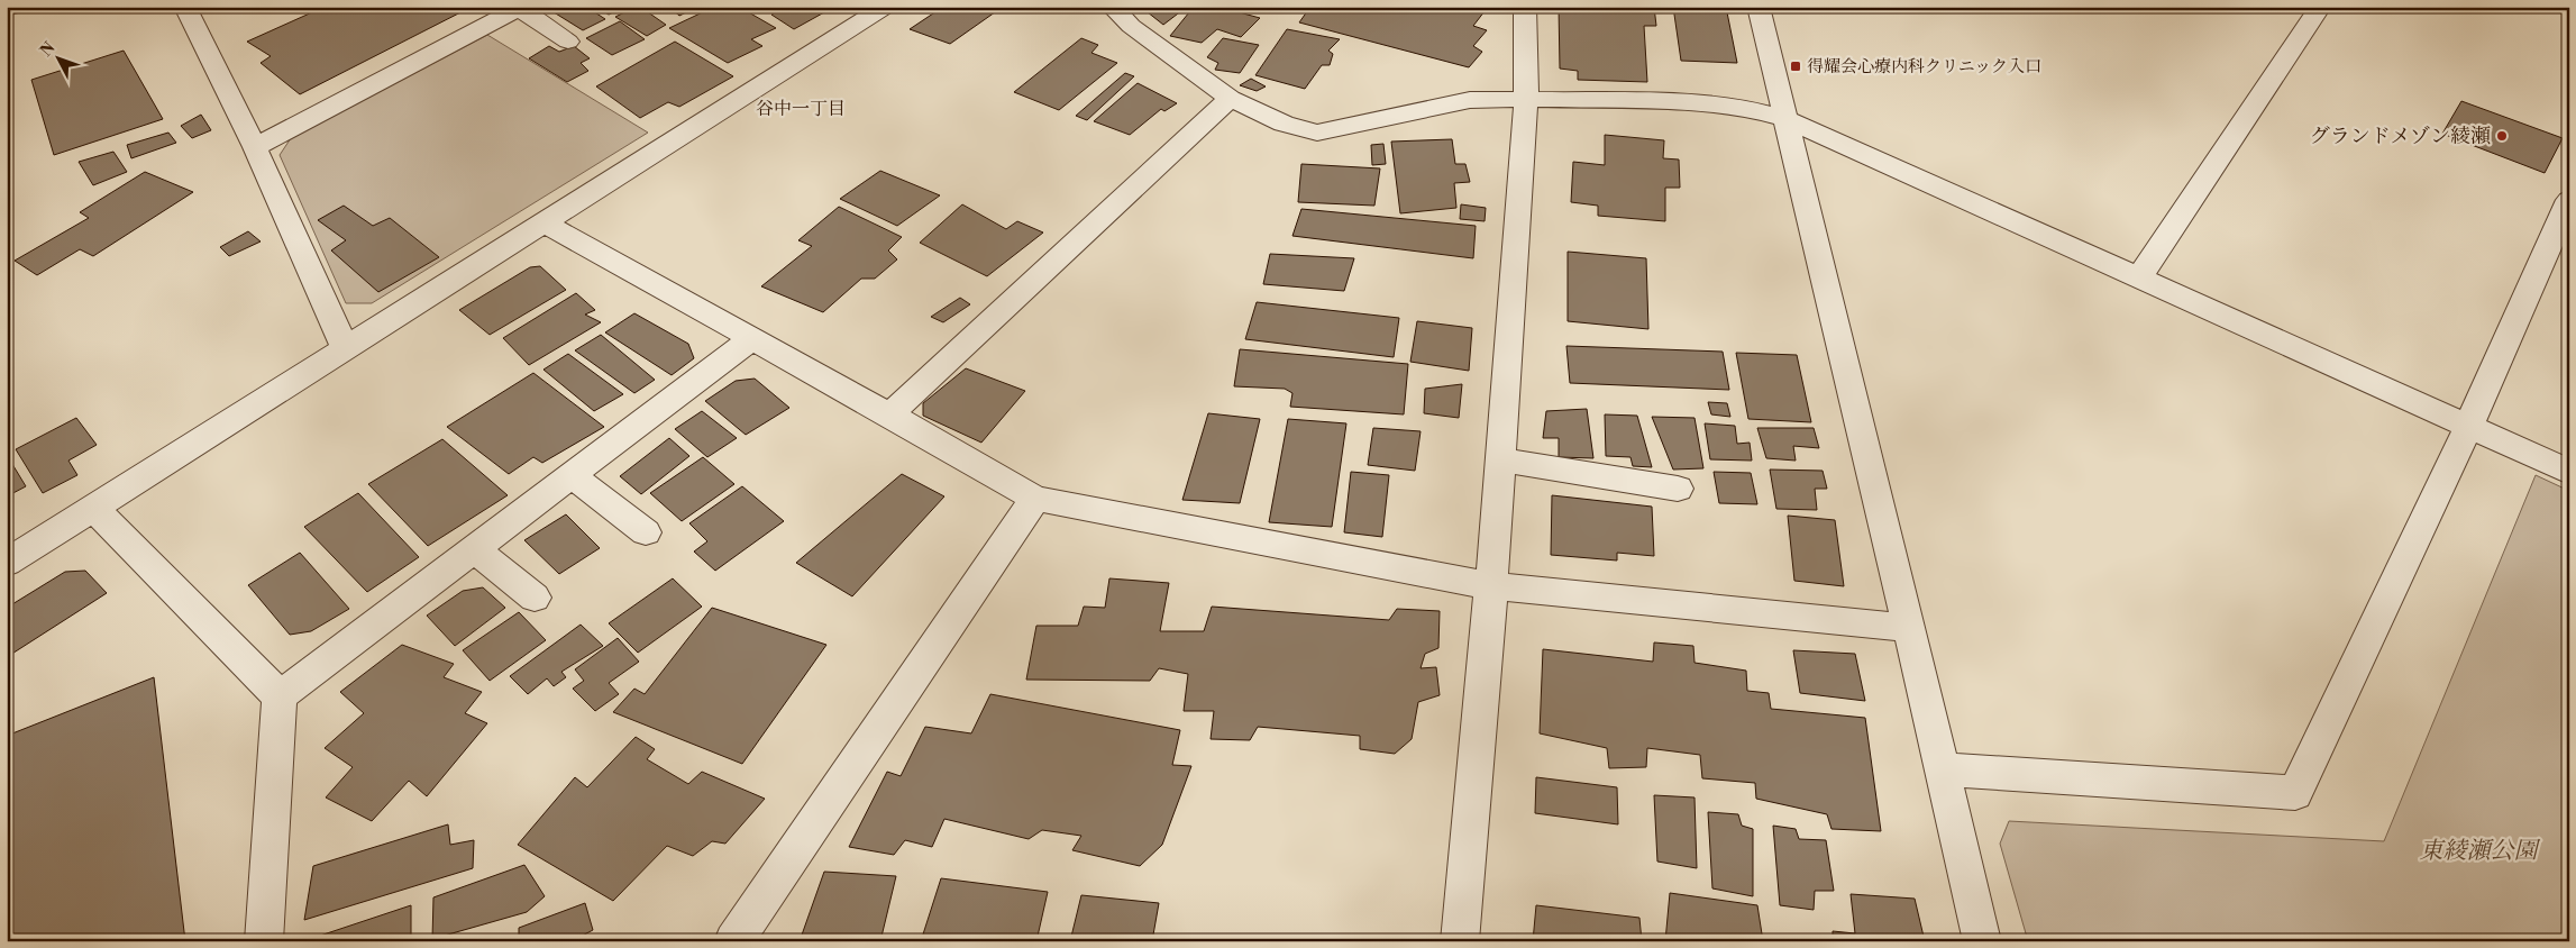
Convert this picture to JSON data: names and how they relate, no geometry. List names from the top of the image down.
{
  "districts": ["谷中一丁目"],
  "parks": ["東綾瀬公園"],
  "places": {
    "transit": ["得耀会心療内科クリニック入口"],
    "other": ["グランドメゾン綾瀬"]
  },
  "north": "top left"
}
